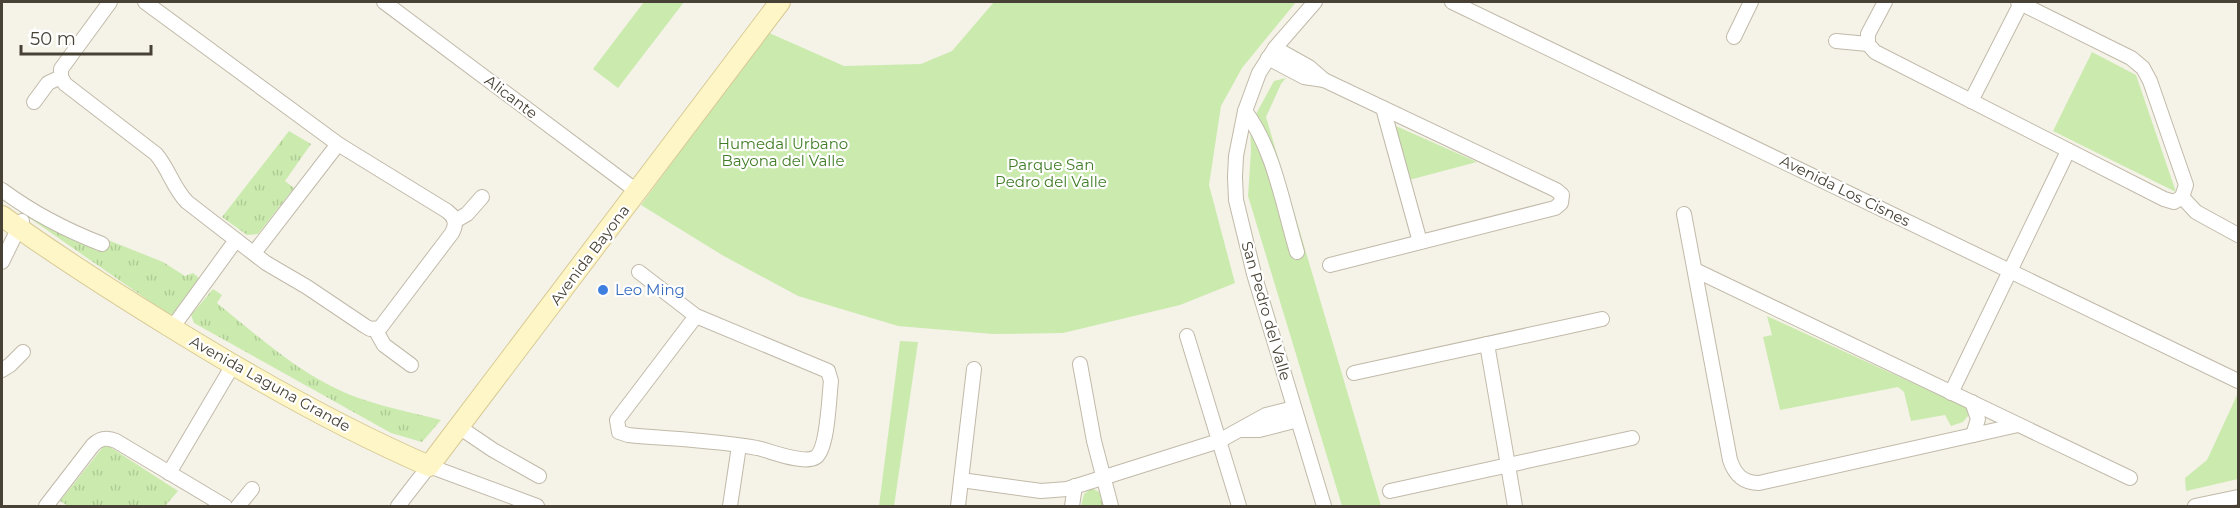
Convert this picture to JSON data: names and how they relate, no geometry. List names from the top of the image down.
{
  "streets": {
    "main road": ["Avenida Bayona", "Avenida Laguna Grande"],
    "street": ["Alicante", "Avenida Los Cisnes", "San Pedro del Valle"]
  },
  "crossings": [
    ["Alicante", "Avenida Bayona"],
    ["Avenida Bayona", "Avenida Laguna Grande"]
  ],
  "parks": ["Humedal Urbano Bayona del Valle", "Parque San Pedro del Valle"],
  "places": ["Leo Ming"],
  "scale_bar": "50 m"
}
